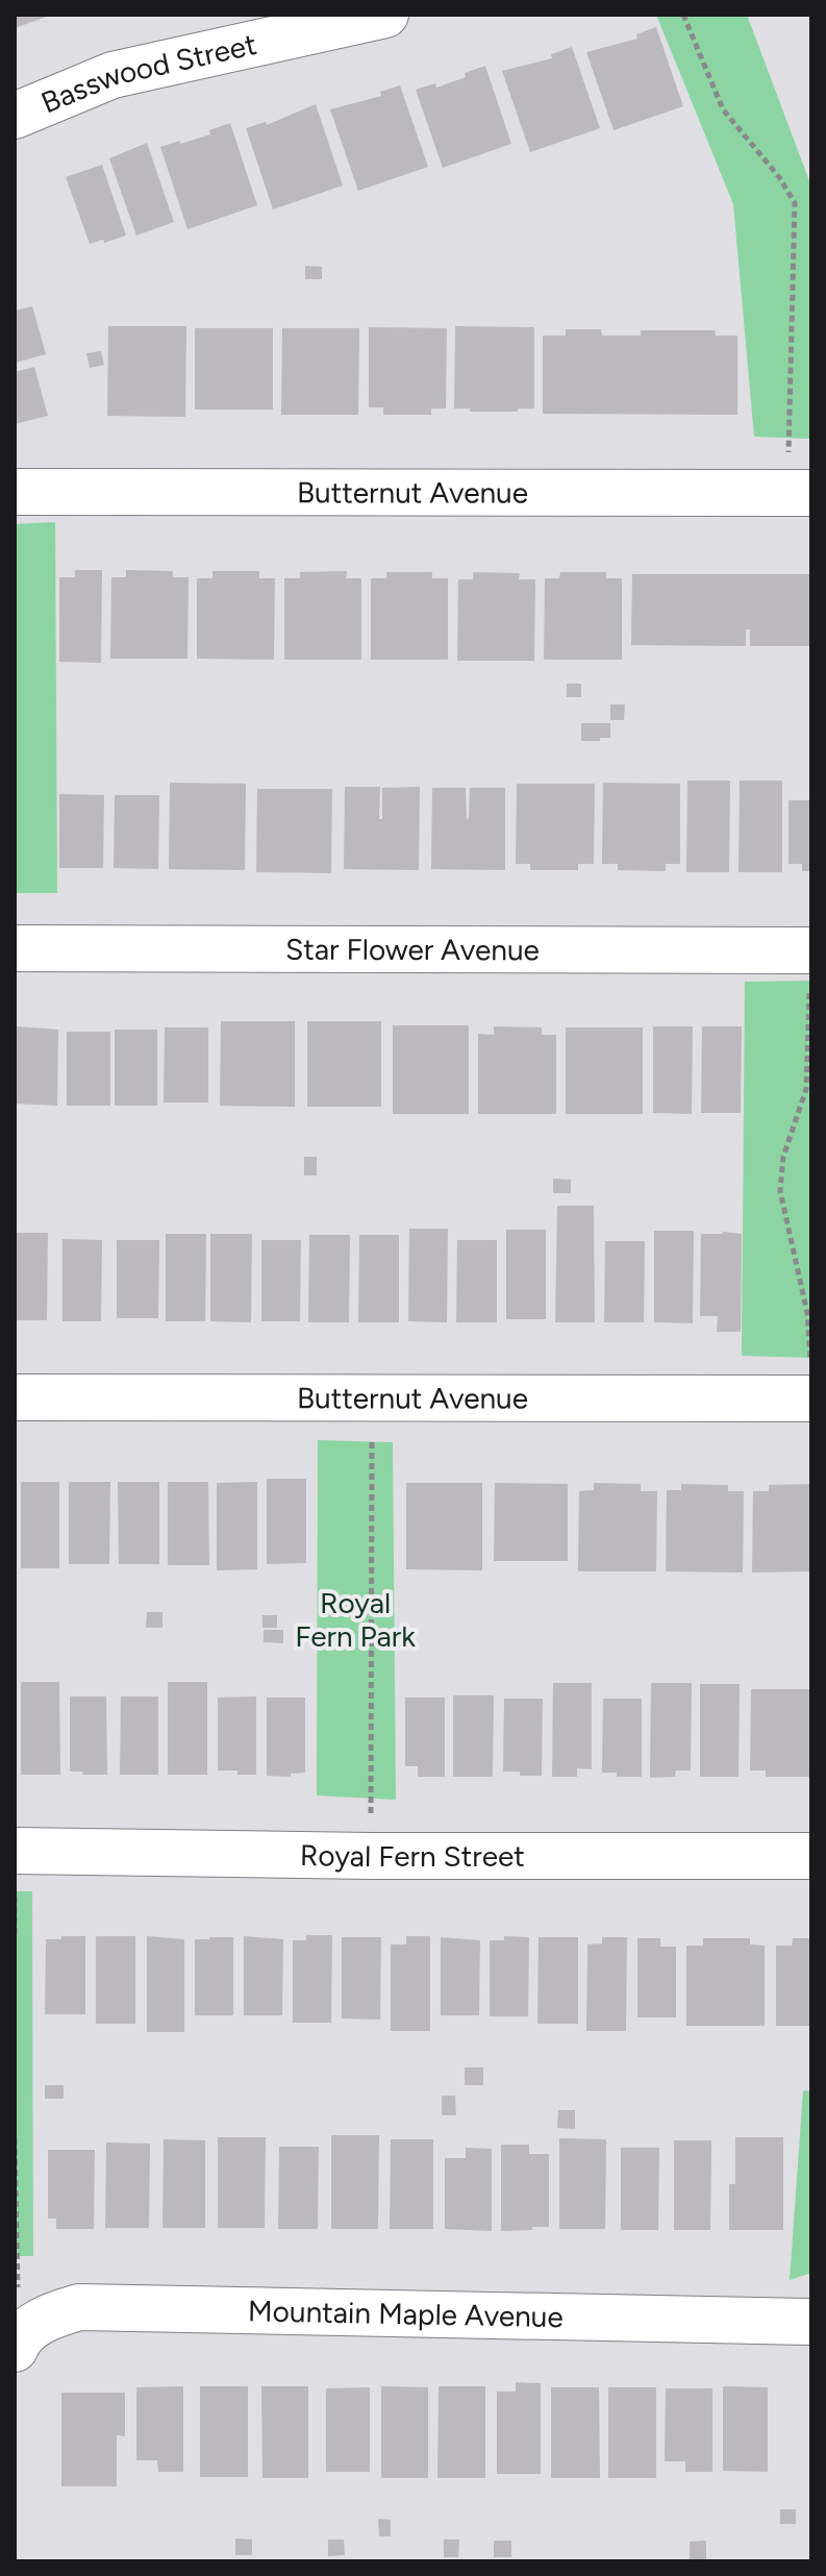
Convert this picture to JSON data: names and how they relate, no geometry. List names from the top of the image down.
{
  "streets": {
    "street": [
      "Basswood Street",
      "Butternut Avenue",
      "Star Flower Avenue",
      "Royal Fern Street",
      "Mountain Maple Avenue"
    ]
  },
  "parks": ["Royal Fern Park"]
}
